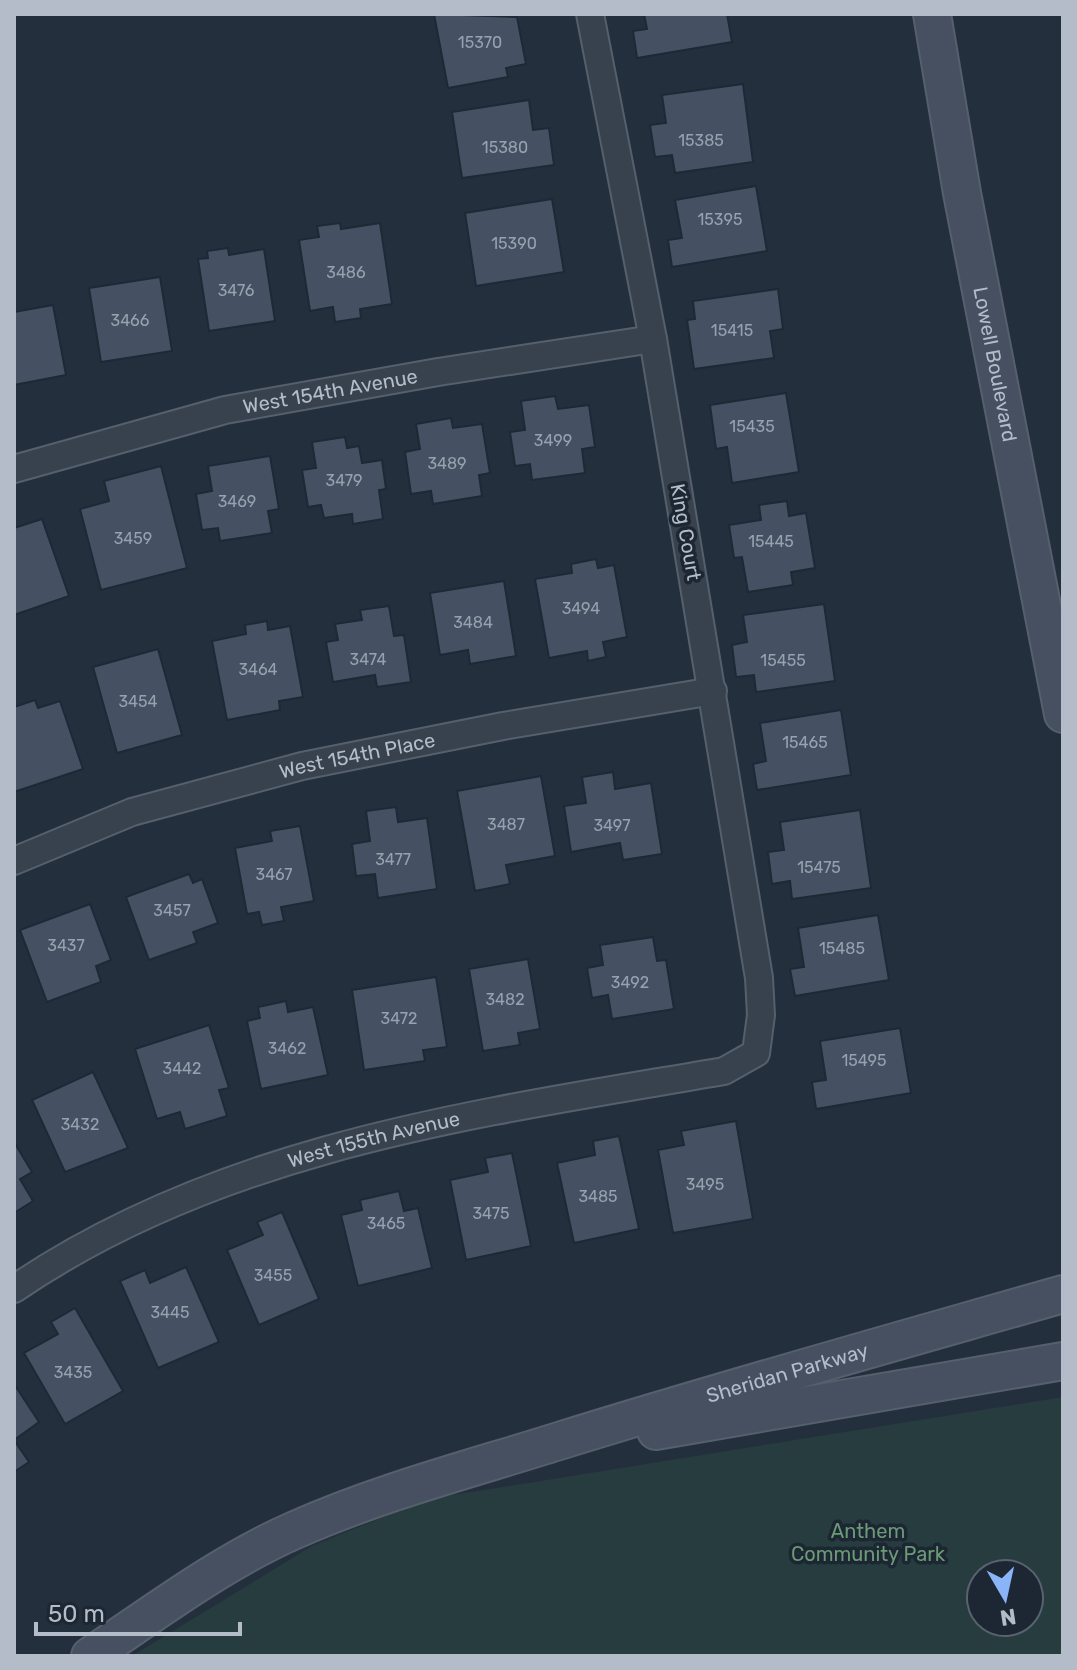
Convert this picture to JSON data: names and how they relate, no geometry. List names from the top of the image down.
{
  "streets": {
    "main road": ["Lowell Boulevard", "Sheridan Parkway"],
    "street": [
      "West 154th Avenue",
      "King Court",
      "West 154th Place",
      "West 155th Avenue"
    ]
  },
  "crossings": [
    ["West 154th Avenue", "King Court"],
    ["King Court", "West 154th Place"],
    ["King Court", "West 155th Avenue"]
  ],
  "parks": ["Anthem Community Park"],
  "house_numbers": [
    "15370",
    "15385",
    "15380",
    "15395",
    "15390",
    "3486",
    "3476",
    "3466",
    "15415",
    "15435",
    "3499",
    "3489",
    "3479",
    "3469",
    "3459",
    "15445",
    "3494",
    "3484",
    "3474",
    "15455",
    "3464",
    "3454",
    "15465",
    "3487",
    "3497",
    "3477",
    "15475",
    "3467",
    "3457",
    "3437",
    "15485",
    "3492",
    "3482",
    "3472",
    "3462",
    "15495",
    "3442",
    "3432",
    "3495",
    "3485",
    "3475",
    "3465",
    "3455",
    "3445",
    "3435"
  ],
  "scale_bar": "50 m",
  "north": "bottom"
}
